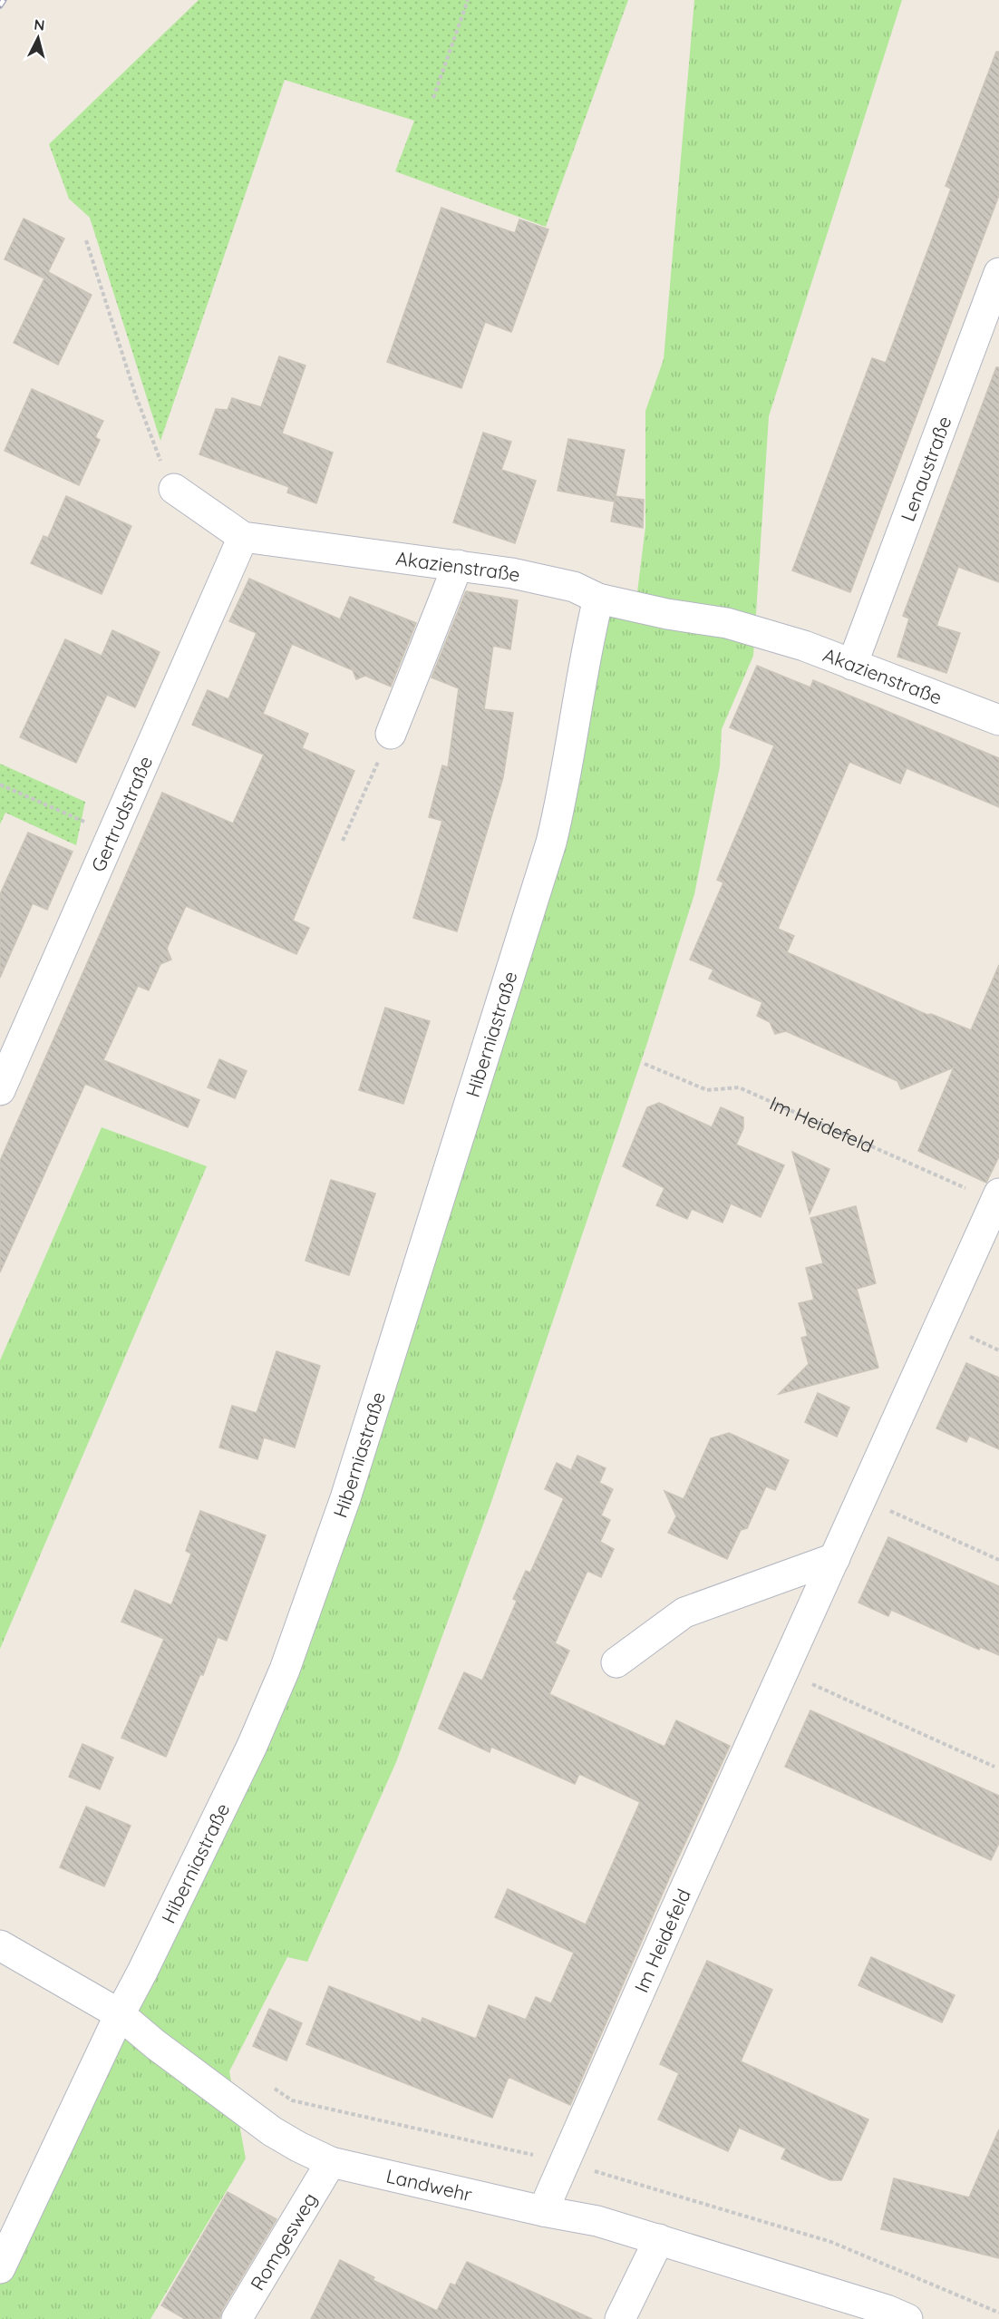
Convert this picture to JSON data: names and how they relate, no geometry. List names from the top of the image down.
{
  "streets": {
    "street": [
      "Lenaustraße",
      "Akazienstraße",
      "Gertrudstraße",
      "Hiberniastraße",
      "Im Heidefeld",
      "Landwehr",
      "Romgesweg"
    ]
  },
  "crossings": [
    ["Lenaustraße", "Akazienstraße"],
    ["Akazienstraße", "Gertrudstraße"],
    ["Akazienstraße", "Hiberniastraße"],
    ["Hiberniastraße", "Landwehr"],
    ["Im Heidefeld", "Landwehr"],
    ["Landwehr", "Romgesweg"]
  ],
  "north": "top"
}
